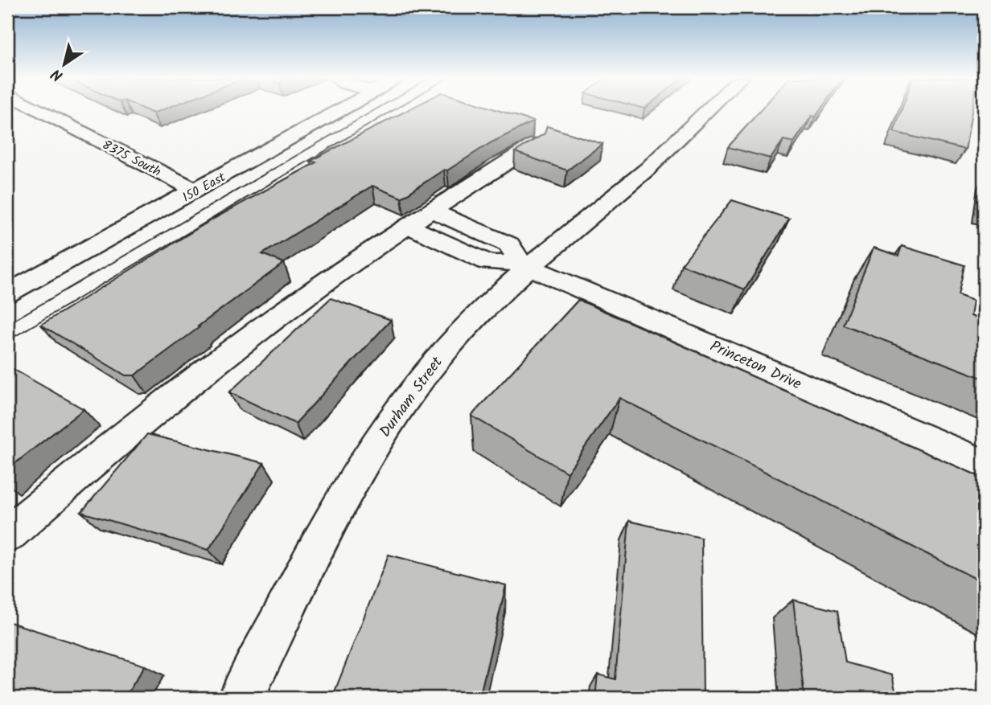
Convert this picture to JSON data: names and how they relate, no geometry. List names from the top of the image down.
{
  "streets": {
    "street": [
      "8375 South",
      "150 East",
      "Princeton Drive",
      "Durham Street"
    ]
  },
  "crossings": [
    ["8375 South", "150 East"],
    ["Princeton Drive", "Durham Street"]
  ],
  "north": "bottom left"
}
